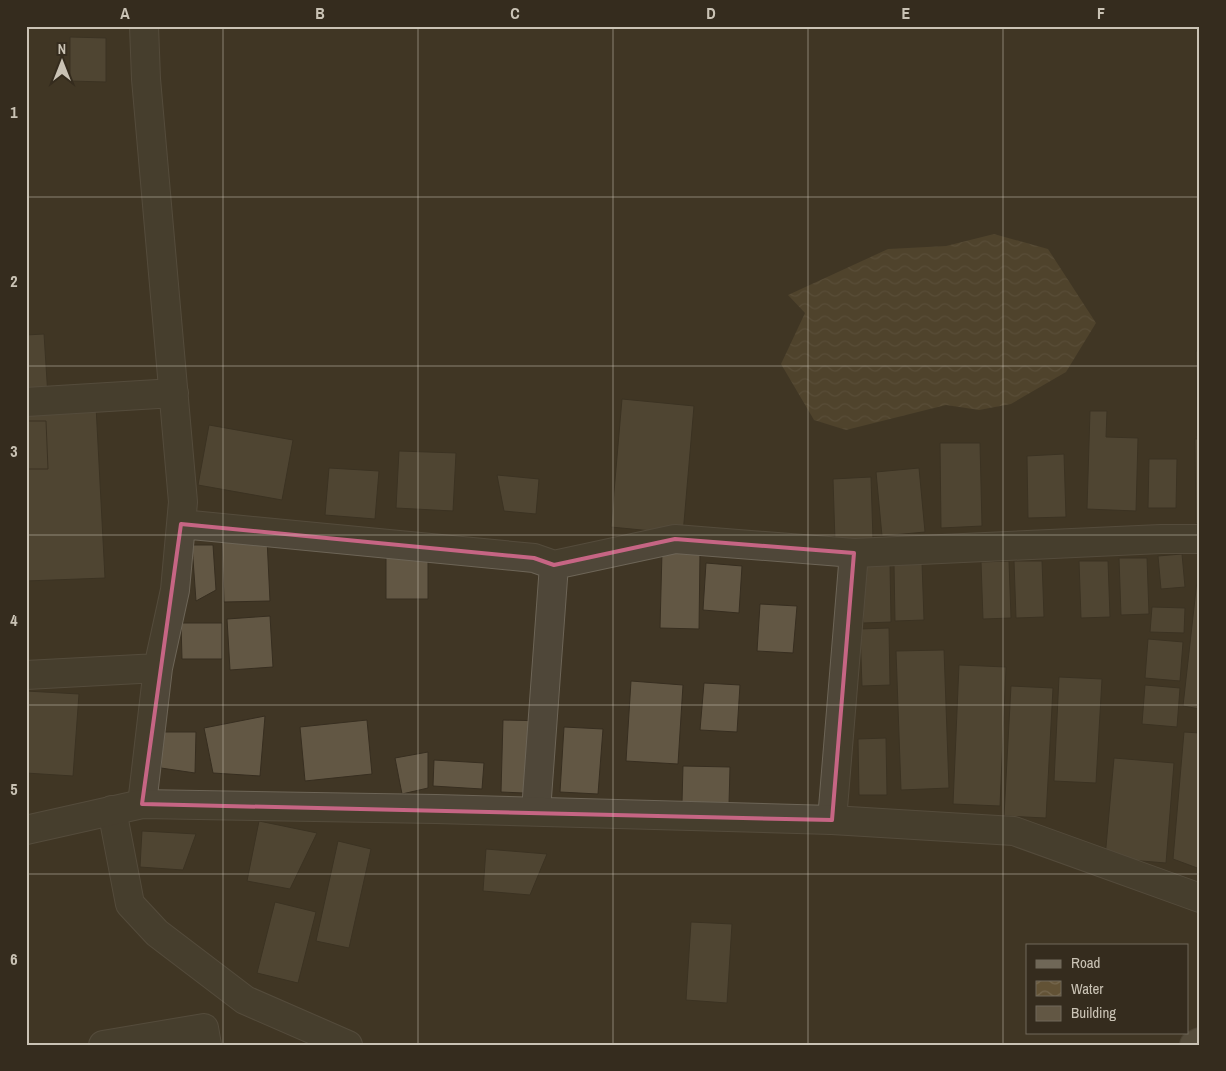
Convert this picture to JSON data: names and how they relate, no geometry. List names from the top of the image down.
{
  "legend": ["Road", "Water", "Building"],
  "north": "top",
  "grid": {
    "columns": [
      "A",
      "B",
      "C",
      "D",
      "E",
      "F"
    ],
    "rows": [
      "1",
      "2",
      "3",
      "4",
      "5",
      "6"
    ]
  }
}
